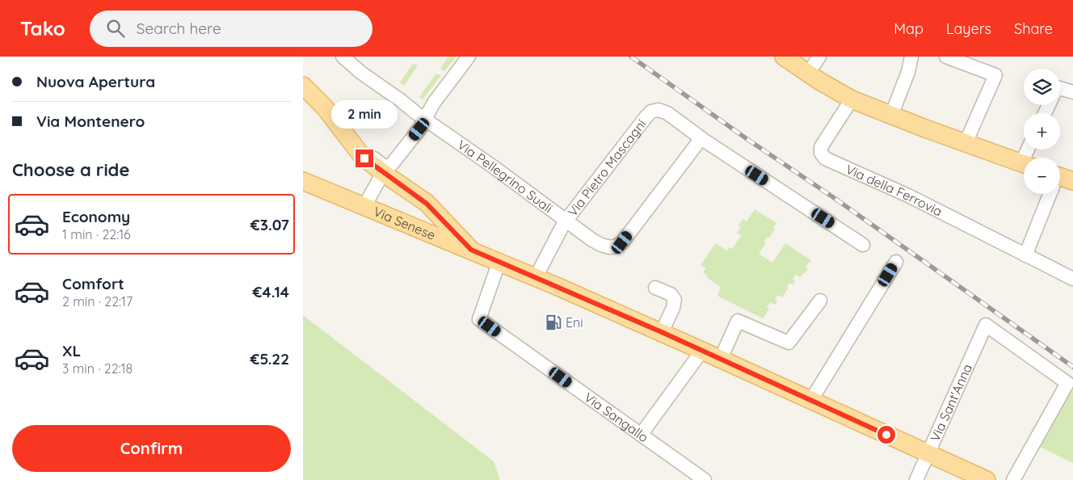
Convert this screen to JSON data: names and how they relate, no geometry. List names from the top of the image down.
{
  "streets": {
    "main road": ["Via Senese"],
    "street": [
      "Via Pietro Mascagni",
      "Via Pellegrino Suali",
      "Via della Ferrovia",
      "Via Sant'Anna",
      "Via Sangallo"
    ]
  },
  "crossings": [
    ["Via Pietro Mascagni", "Via Pellegrino Suali"],
    ["Via Pietro Mascagni", "Via Senese"],
    ["Via Senese", "Via Sant'Anna"],
    ["Via Senese", "Via Sangallo"]
  ],
  "places": {
    "fuel station": ["Eni"]
  },
  "page": {
    "header": "Tako",
    "search": "Search here",
    "nav": ["Map", "Layers", "Share"],
    "banner": ["Nuova Apertura", "Via Montenero"],
    "map_buttons": ["+", "−"],
    "bubble": "2 min",
    "heading": "Choose a ride",
    "list": [
      {
        "name": "Economy",
        "note": "1 min · 22:16",
        "value": "€3.07"
      },
      {
        "name": "Comfort",
        "note": "2 min · 22:17",
        "value": "€4.14"
      },
      {
        "name": "XL",
        "note": "3 min · 22:18",
        "value": "€5.22"
      }
    ],
    "buttons": "Confirm"
  }
}
